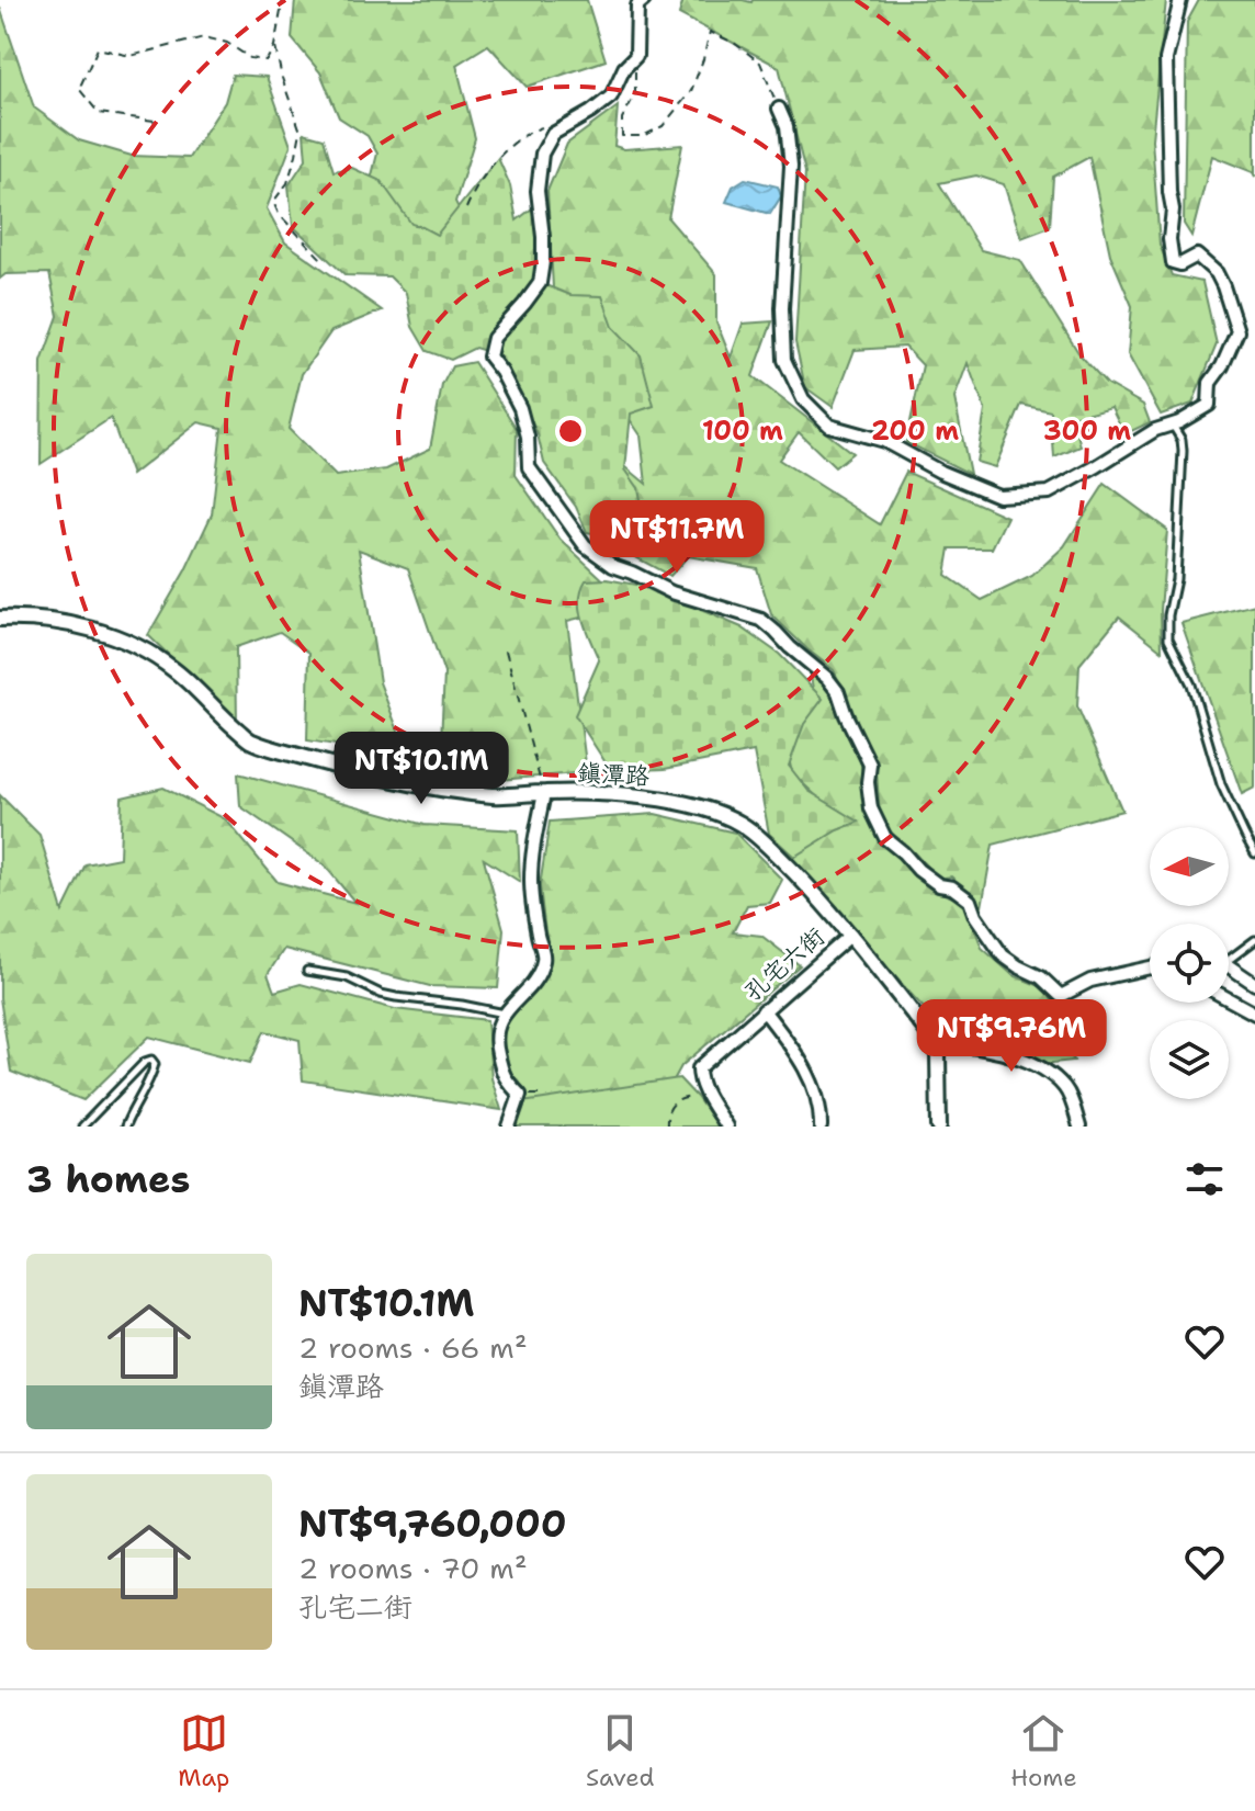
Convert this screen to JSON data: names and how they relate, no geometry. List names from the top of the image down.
{
  "streets": {
    "street": ["鎮潭路", "孔宅六街"]
  },
  "crossings": [
    ["鎮潭路", "孔宅六街"]
  ],
  "north": "left",
  "page": {
    "price": ["NT$11.7M", "NT$10.1M", "NT$9.76M"],
    "heading": "3 homes",
    "list": [
      {
        "name": "NT$10.1M",
        "note": "2 rooms · 66 m² · 鎮潭路"
      },
      {
        "name": "NT$9,760,000",
        "note": "2 rooms · 70 m² · 孔宅二街"
      }
    ],
    "tabs": ["Map", "Saved", "Home"]
  },
  "rings": ["100 m", "200 m", "300 m"]
}
